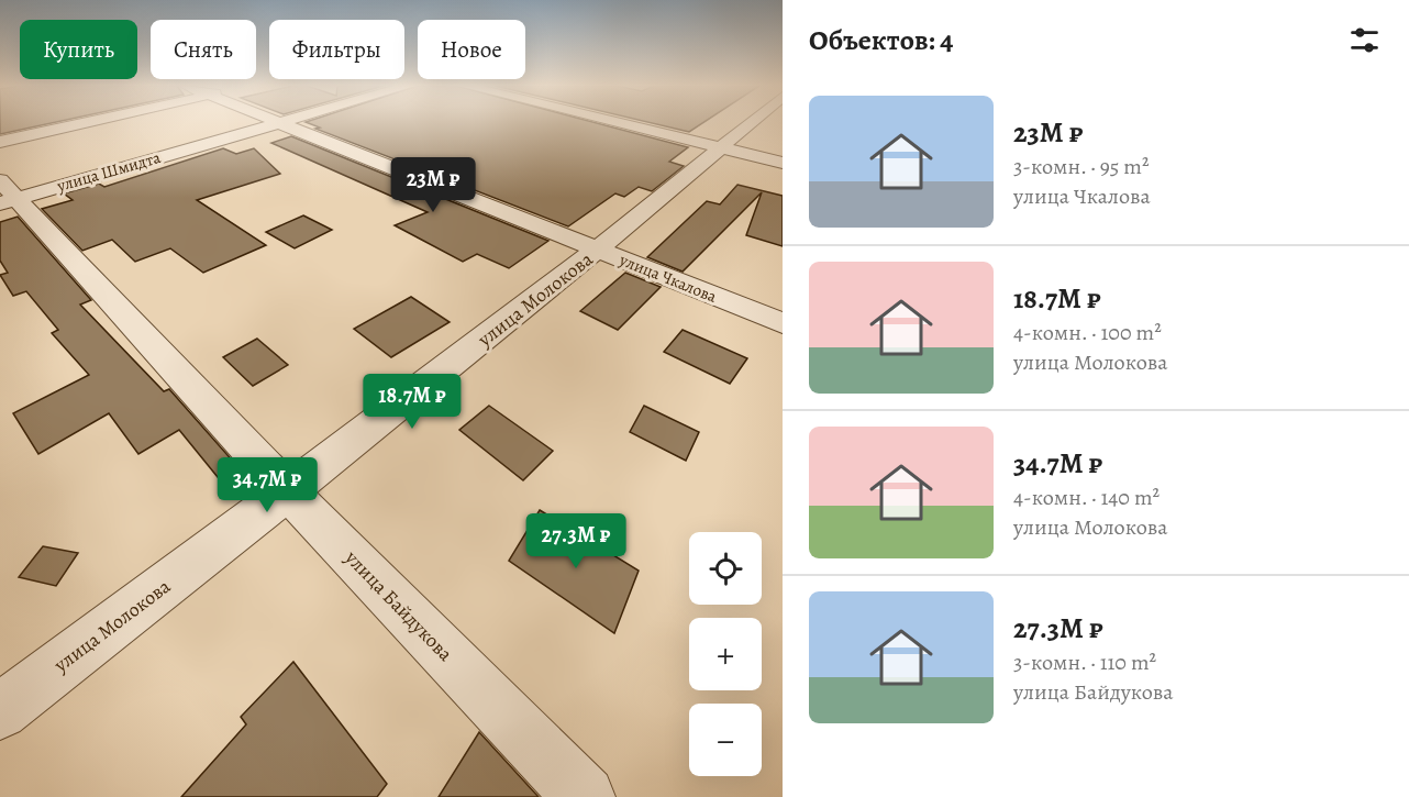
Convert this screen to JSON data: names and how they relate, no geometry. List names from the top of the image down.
{
  "streets": {
    "street": [
      "улица Шмидта",
      "улица Чкалова",
      "улица Молокова",
      "улица Байдукова"
    ]
  },
  "crossings": [
    ["улица Шмидта", "улица Байдукова"],
    ["улица Чкалова", "улица Молокова"],
    ["улица Молокова", "улица Байдукова"]
  ],
  "page": {
    "heading": "Объектов: 4",
    "chip": [
      "Купить",
      "Снять",
      "Фильтры",
      "Новое"
    ],
    "list": [
      {
        "name": "23M ₽",
        "note": "3-комн. · 95 m² · улица Чкалова"
      },
      {
        "name": "18.7M ₽",
        "note": "4-комн. · 100 m² · улица Молокова"
      },
      {
        "name": "34.7M ₽",
        "note": "4-комн. · 140 m² · улица Молокова"
      },
      {
        "name": "27.3M ₽",
        "note": "3-комн. · 110 m² · улица Байдукова"
      }
    ],
    "price": [
      "23M ₽",
      "18.7M ₽",
      "34.7M ₽",
      "27.3M ₽"
    ],
    "map_buttons": ["+", "−"]
  }
}
